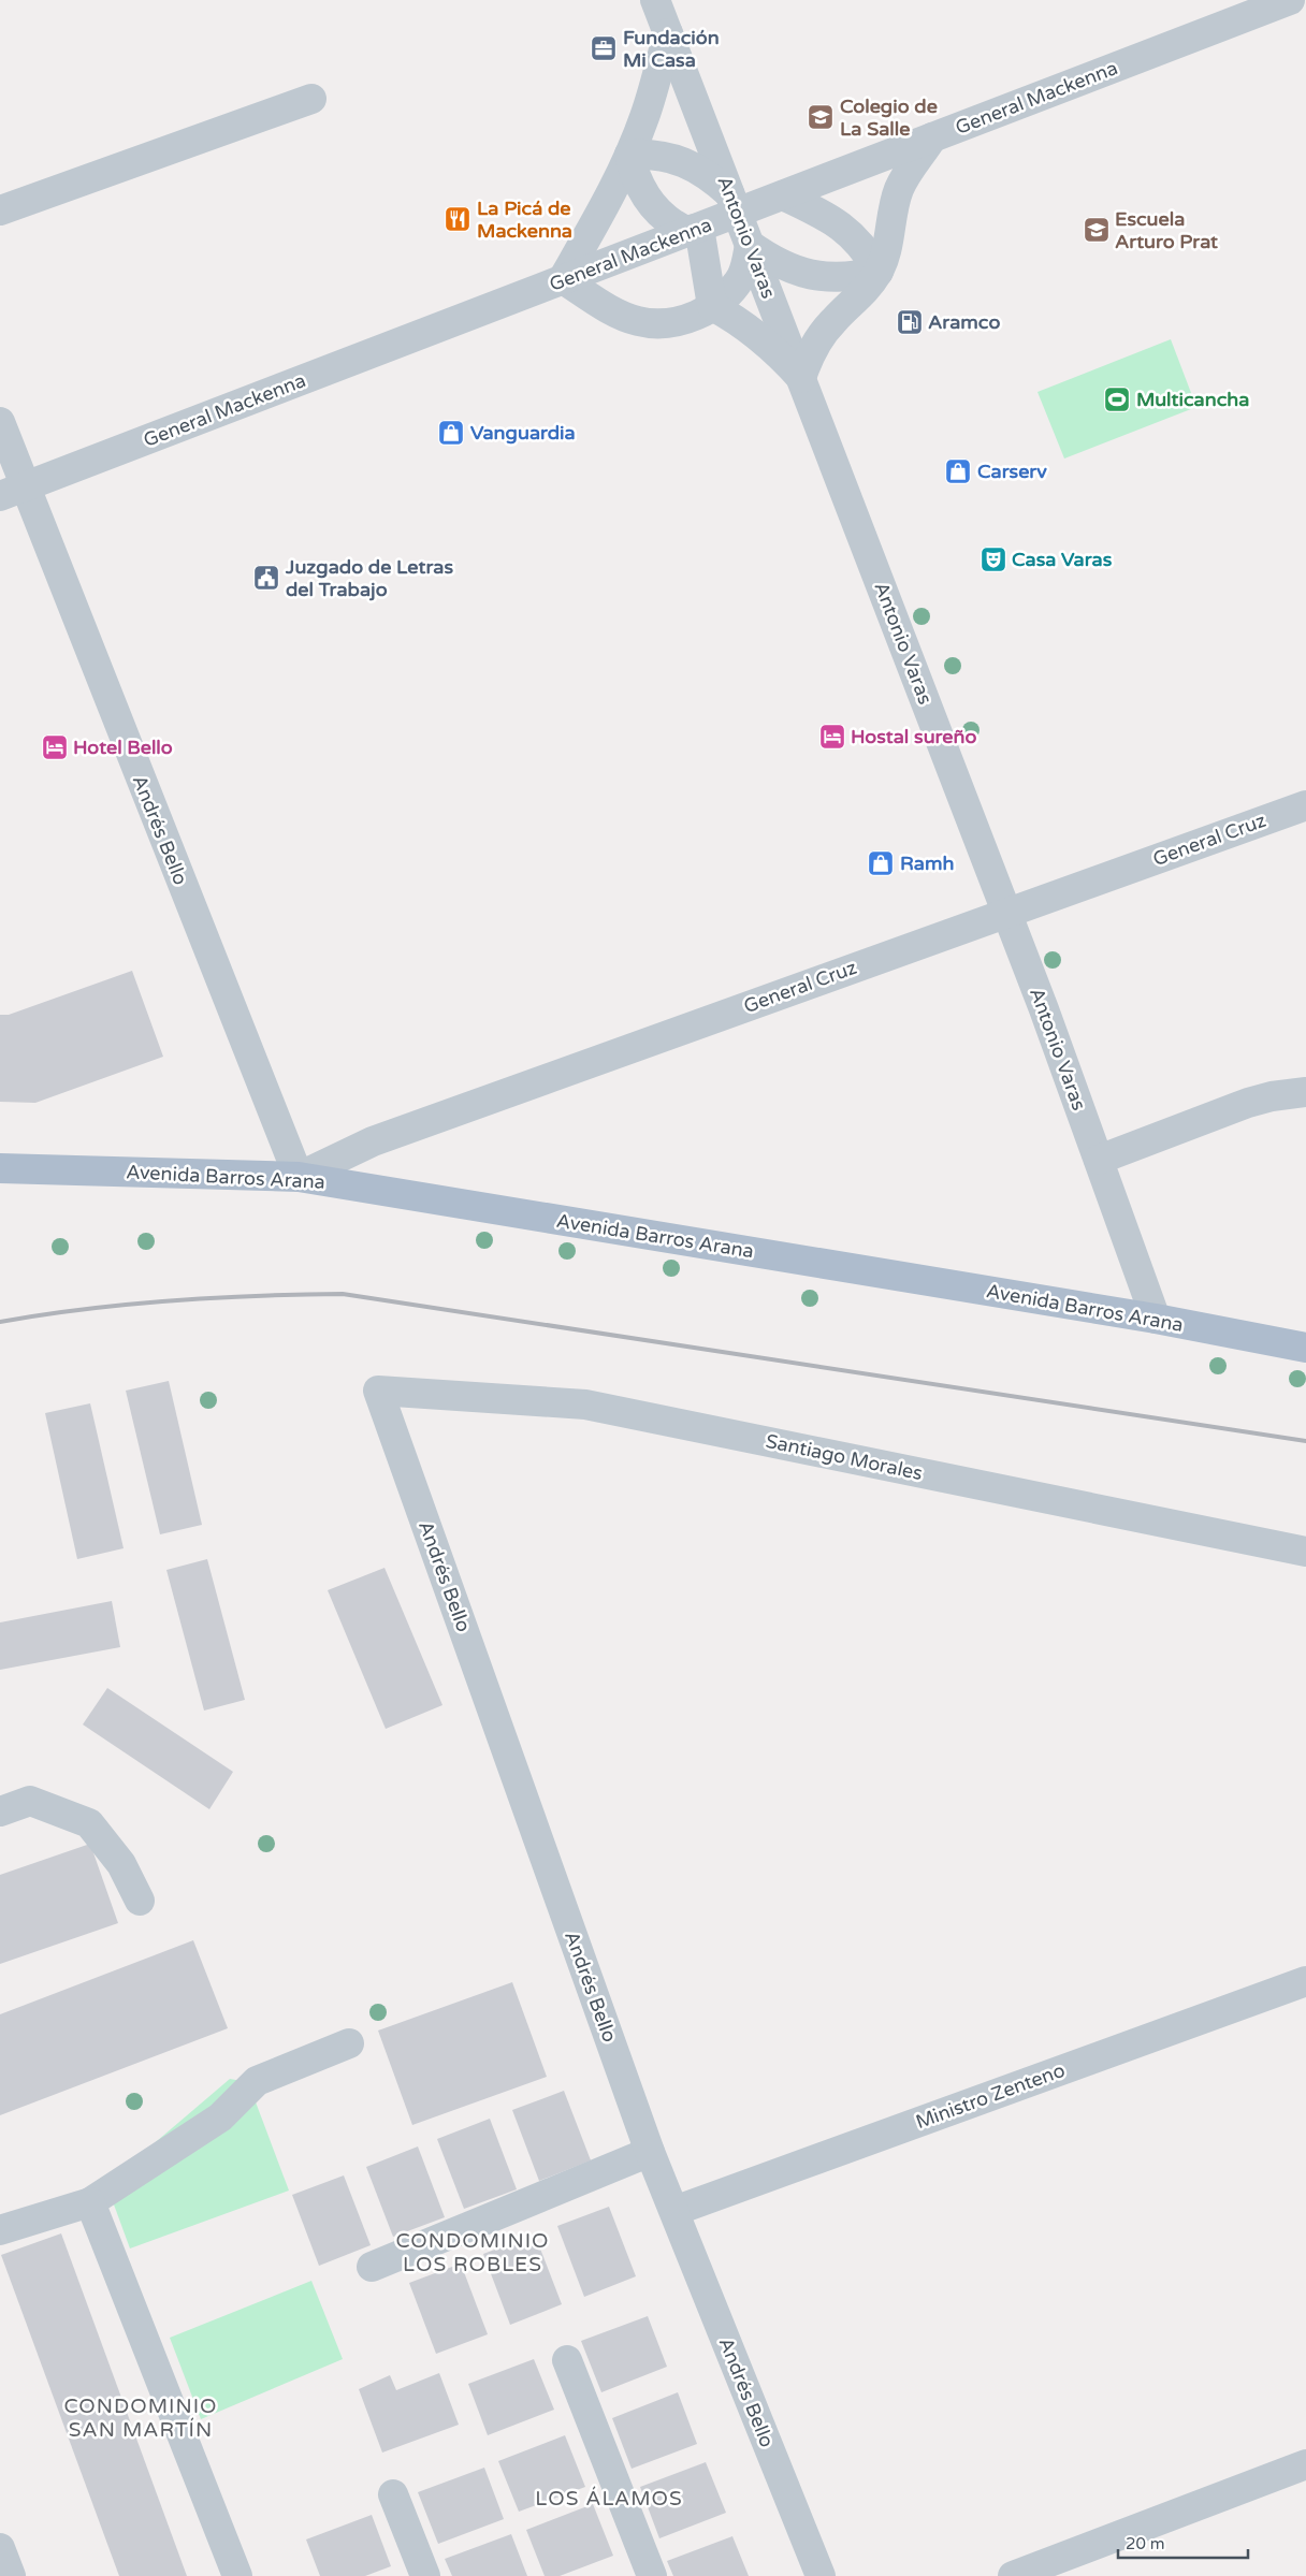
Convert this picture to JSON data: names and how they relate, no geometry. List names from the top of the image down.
{
  "streets": {
    "main road": ["Avenida Barros Arana"],
    "street": [
      "General Mackenna",
      "Antonio Varas",
      "Andrés Bello",
      "General Cruz",
      "Santiago Morales",
      "Ministro Zenteno"
    ]
  },
  "crossings": [
    ["General Mackenna", "Antonio Varas"],
    ["General Mackenna", "Andrés Bello"],
    ["Antonio Varas", "General Cruz"],
    ["Antonio Varas", "Avenida Barros Arana"],
    ["Andrés Bello", "General Cruz"],
    ["Andrés Bello", "Avenida Barros Arana"],
    ["Andrés Bello", "Santiago Morales"],
    ["Andrés Bello", "Ministro Zenteno"],
    ["General Cruz", "Avenida Barros Arana"]
  ],
  "districts": ["CONDOMINIO LOS ROBLES", "CONDOMINIO SAN MARTÍN", "LOS ÁLAMOS"],
  "places": {
    "office": ["Fundación Mi Casa"],
    "school or university": ["Colegio de La Salle", "Escuela Arturo Prat"],
    "restaurant": ["La Picá de Mackenna"],
    "fuel station": ["Aramco"],
    "sports": ["Multicancha"],
    "shop": ["Vanguardia", "Carserv", "Ramh"],
    "theatre": ["Casa Varas"],
    "public building": ["Juzgado de Letras del Trabajo"],
    "hotel": ["Hostal sureño", "Hotel Bello"]
  },
  "scale_bar": "20 m"
}
